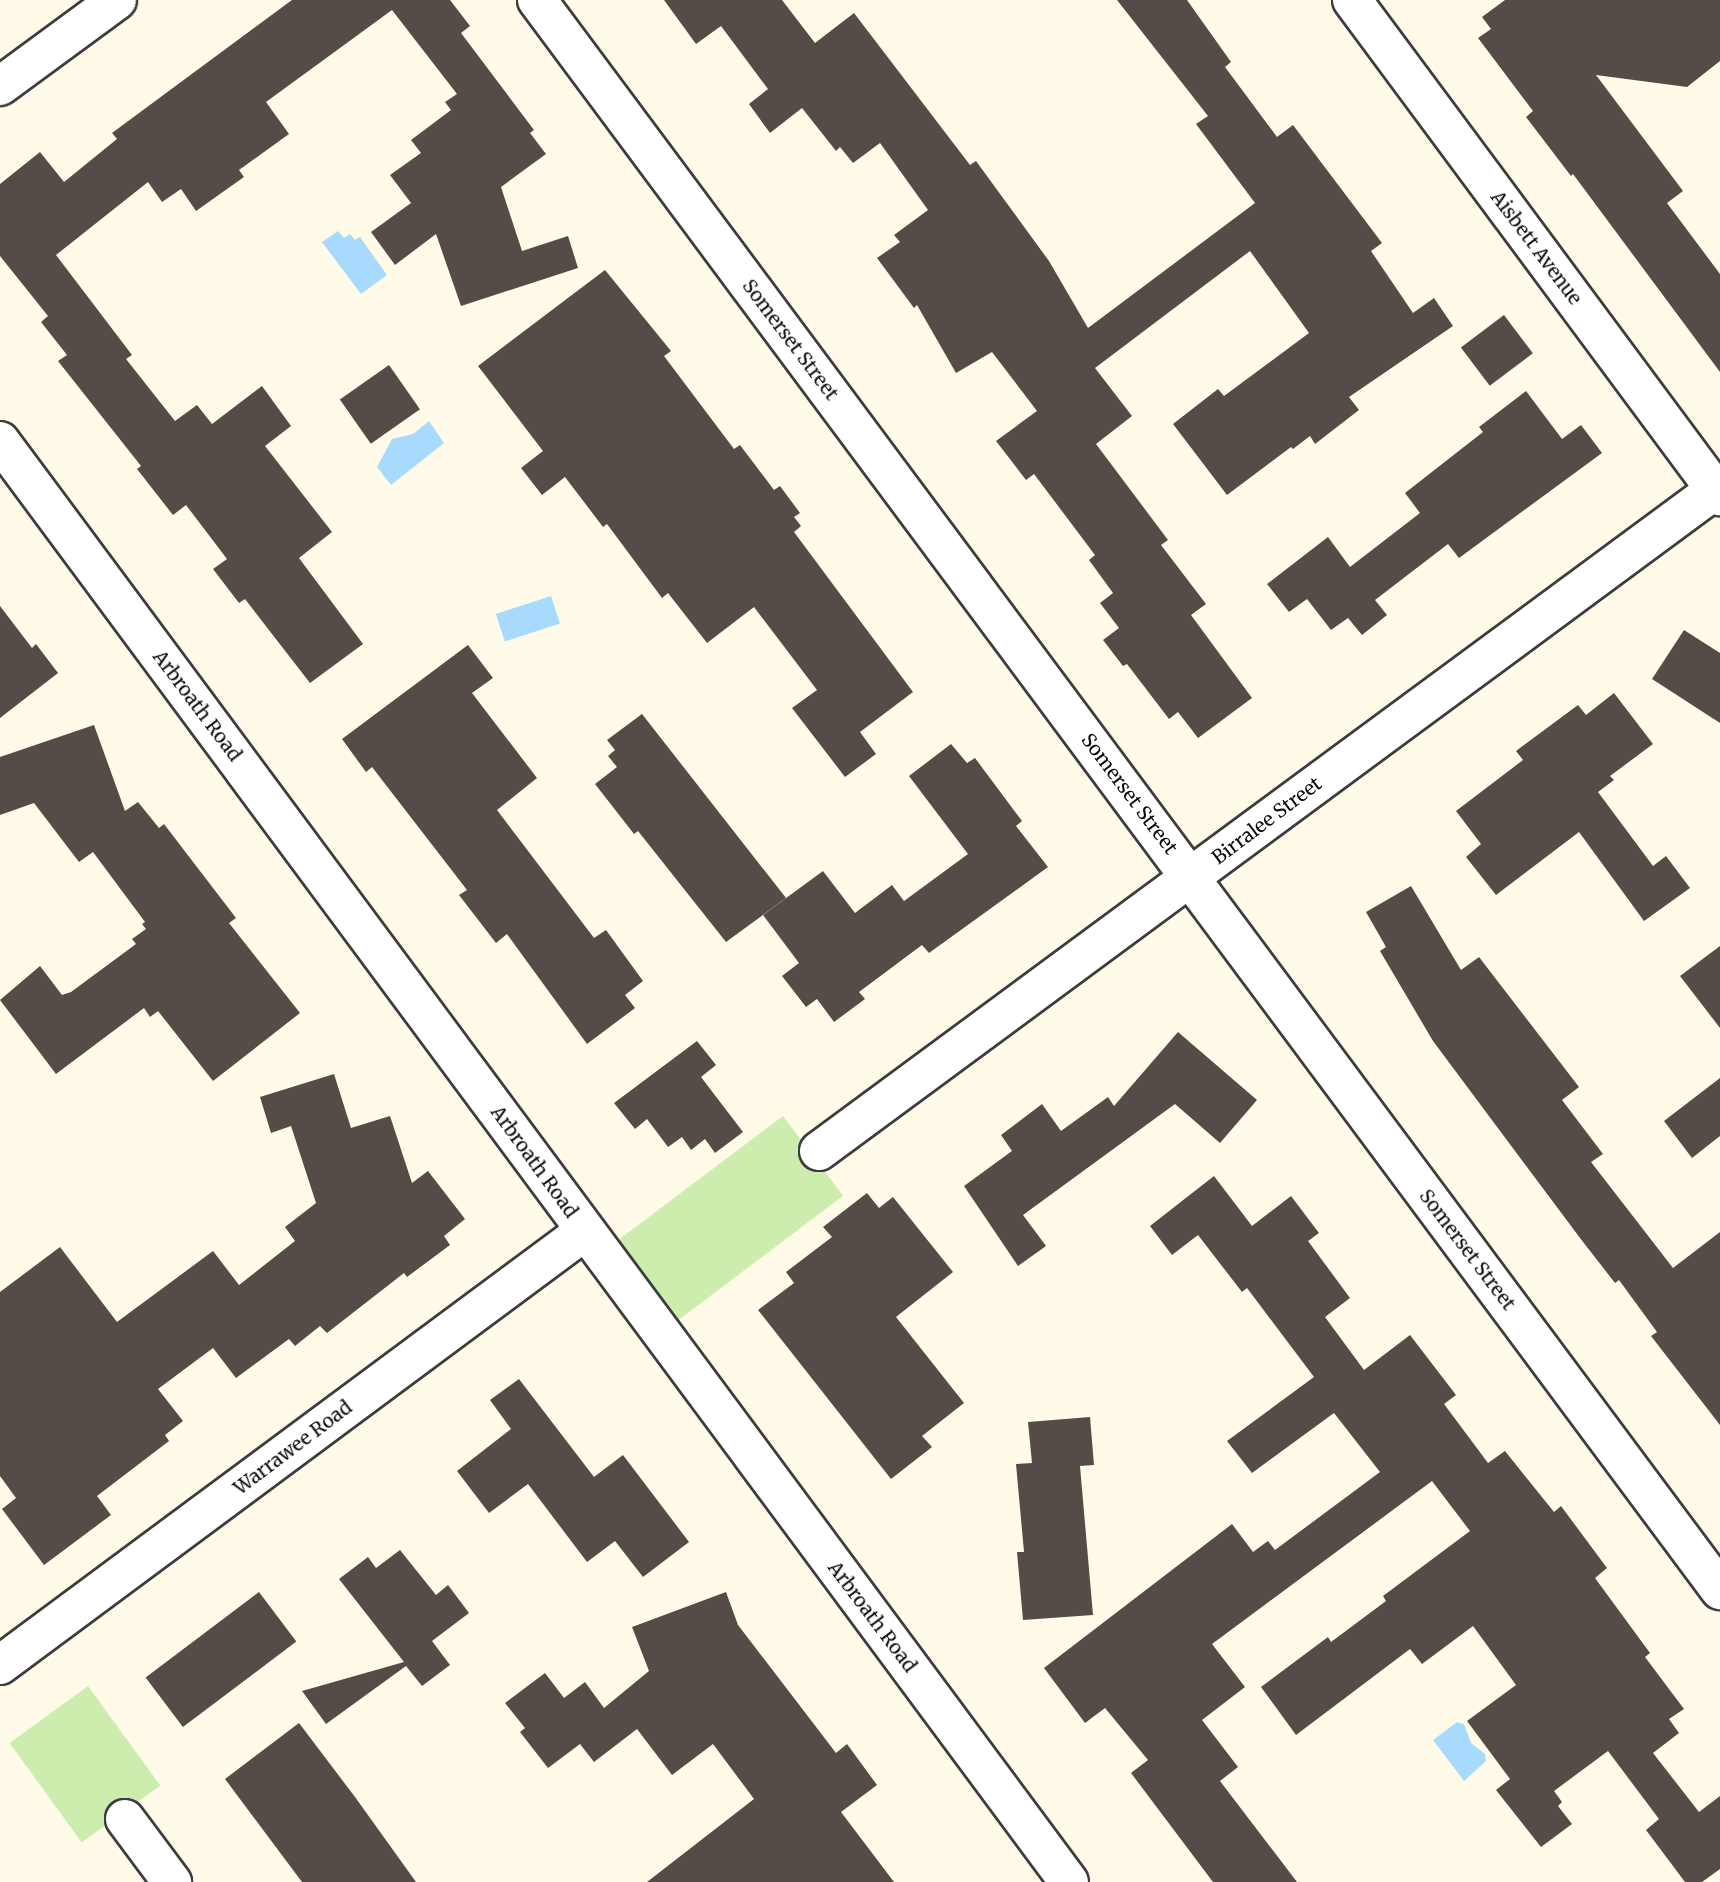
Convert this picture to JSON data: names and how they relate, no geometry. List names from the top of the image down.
{
  "streets": {
    "street": [
      "Aisbett Avenue",
      "Somerset Street",
      "Arbroath Road",
      "Birralee Street",
      "Warrawee Road"
    ]
  },
  "crossings": [
    ["Aisbett Avenue", "Birralee Street"],
    ["Somerset Street", "Birralee Street"],
    ["Arbroath Road", "Warrawee Road"]
  ]
}
